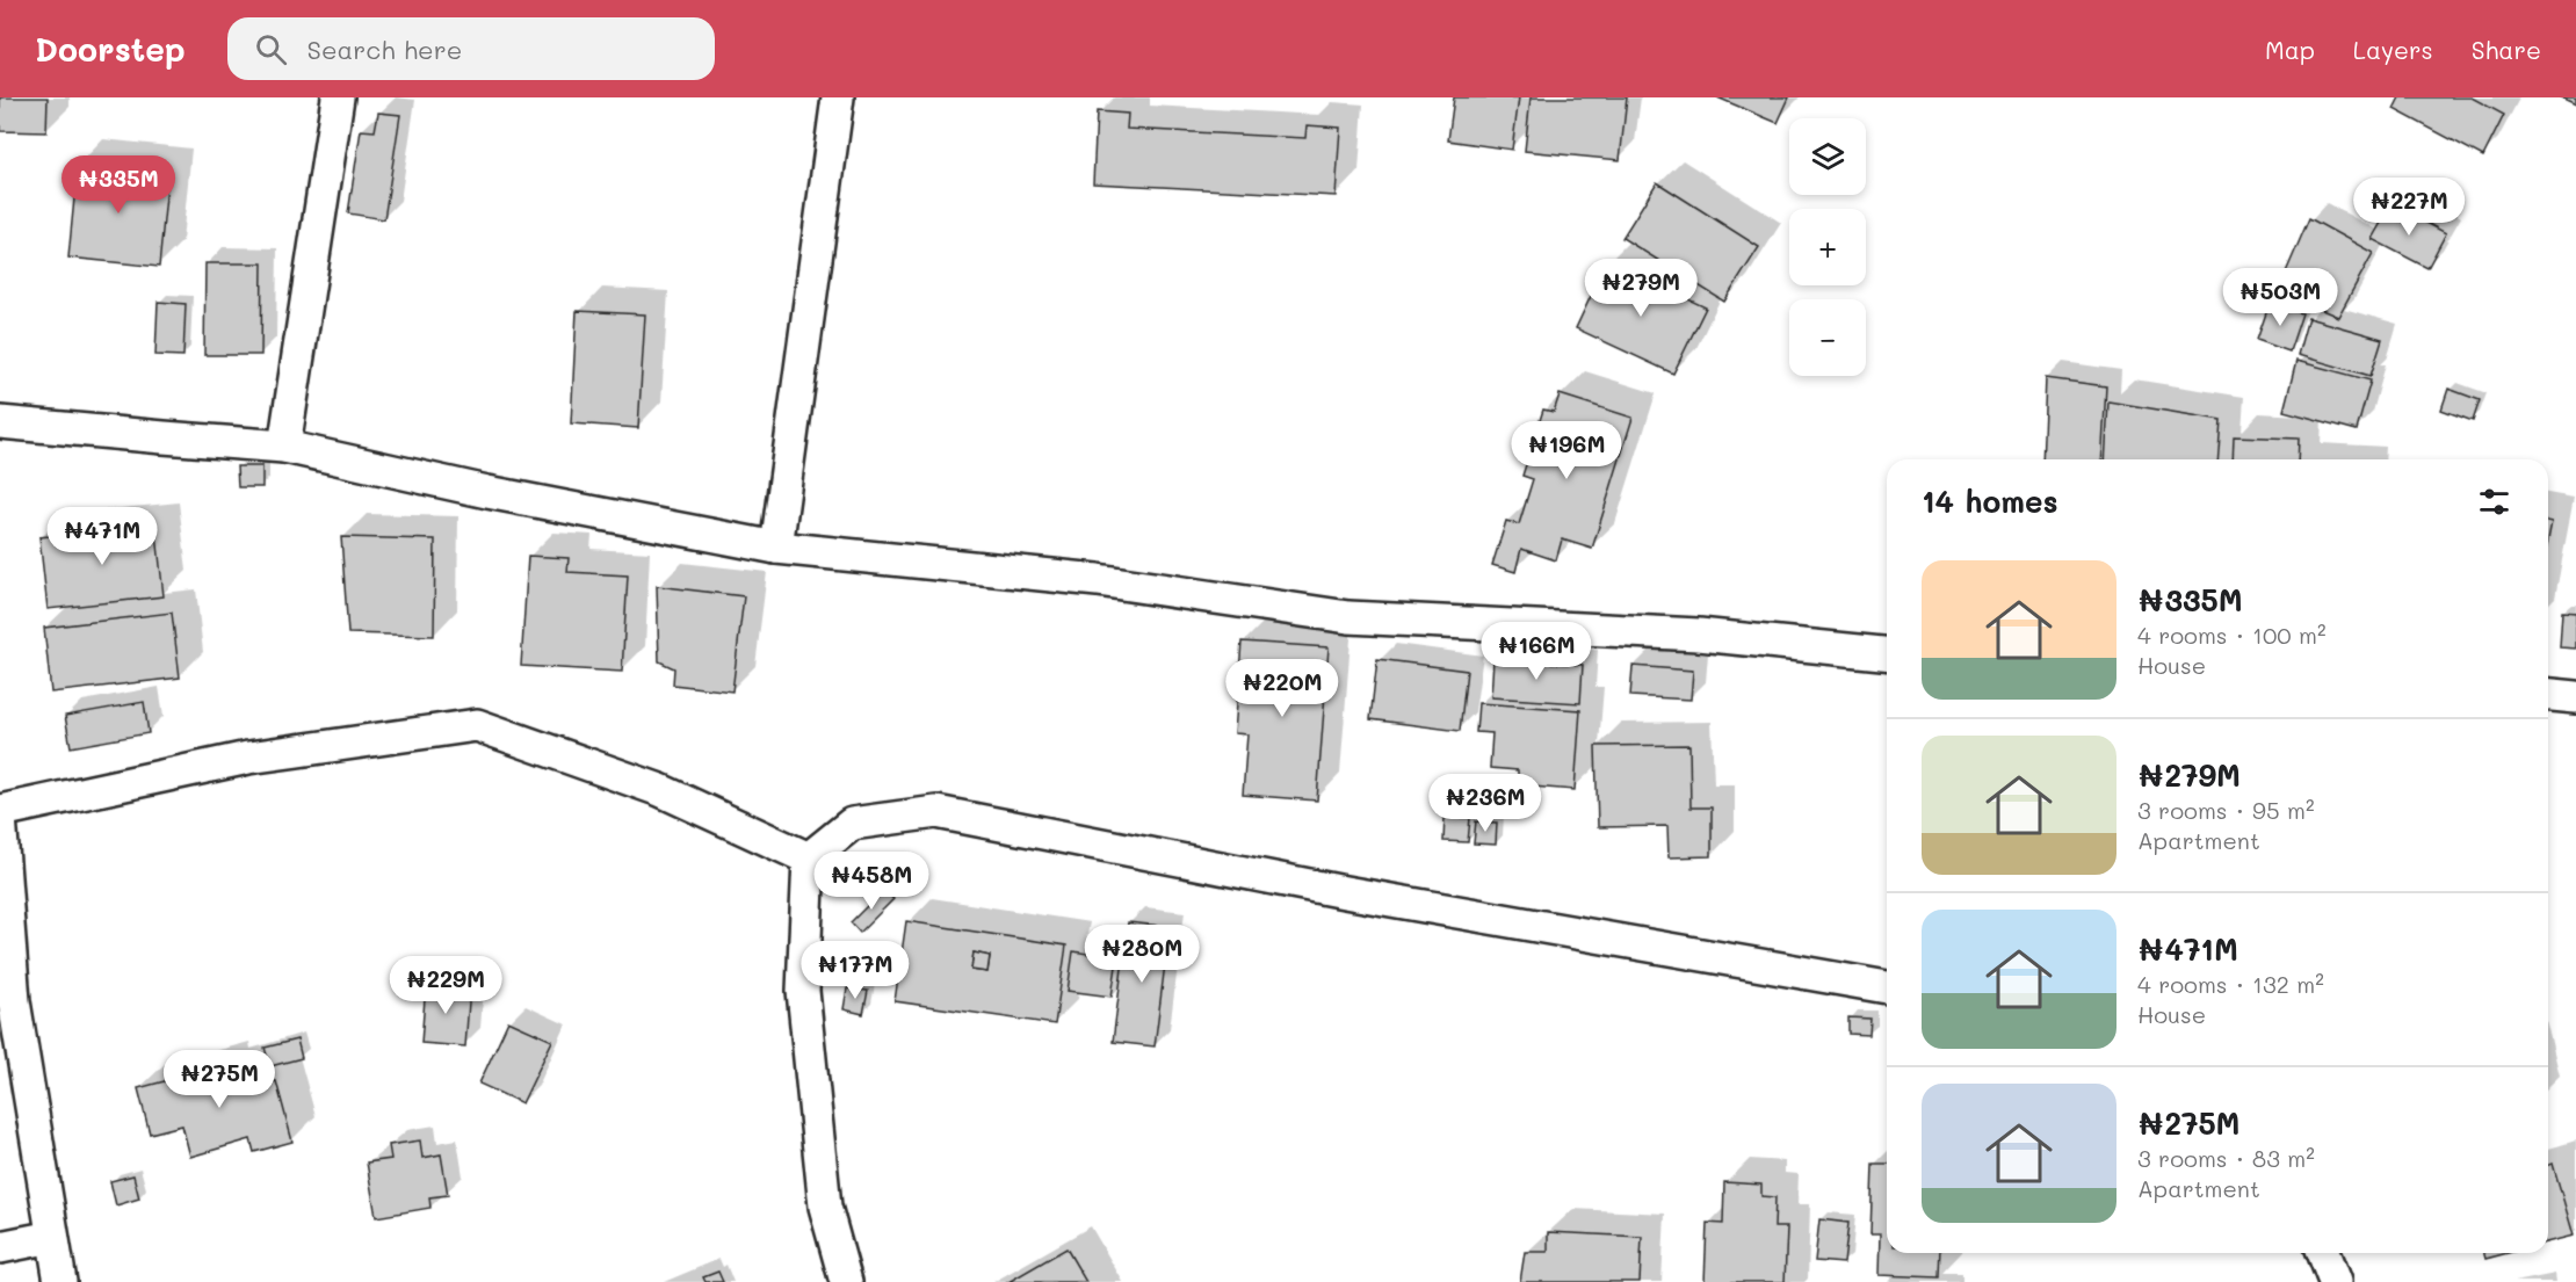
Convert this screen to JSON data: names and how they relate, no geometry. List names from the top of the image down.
{
  "page": {
    "header": "Doorstep",
    "search": "Search here",
    "nav": ["Map", "Layers", "Share"],
    "map_buttons": ["+", "−"],
    "price": [
      "₦335M",
      "₦227M",
      "₦279M",
      "₦503M",
      "₦196M",
      "₦471M",
      "₦166M",
      "₦220M",
      "₦236M",
      "₦458M",
      "₦280M",
      "₦177M",
      "₦229M",
      "₦275M"
    ],
    "heading": "14 homes",
    "list": [
      {
        "name": "₦335M",
        "note": "4 rooms · 100 m² · House"
      },
      {
        "name": "₦279M",
        "note": "3 rooms · 95 m² · Apartment"
      },
      {
        "name": "₦471M",
        "note": "4 rooms · 132 m² · House"
      },
      {
        "name": "₦275M",
        "note": "3 rooms · 83 m² · Apartment"
      }
    ]
  }
}
